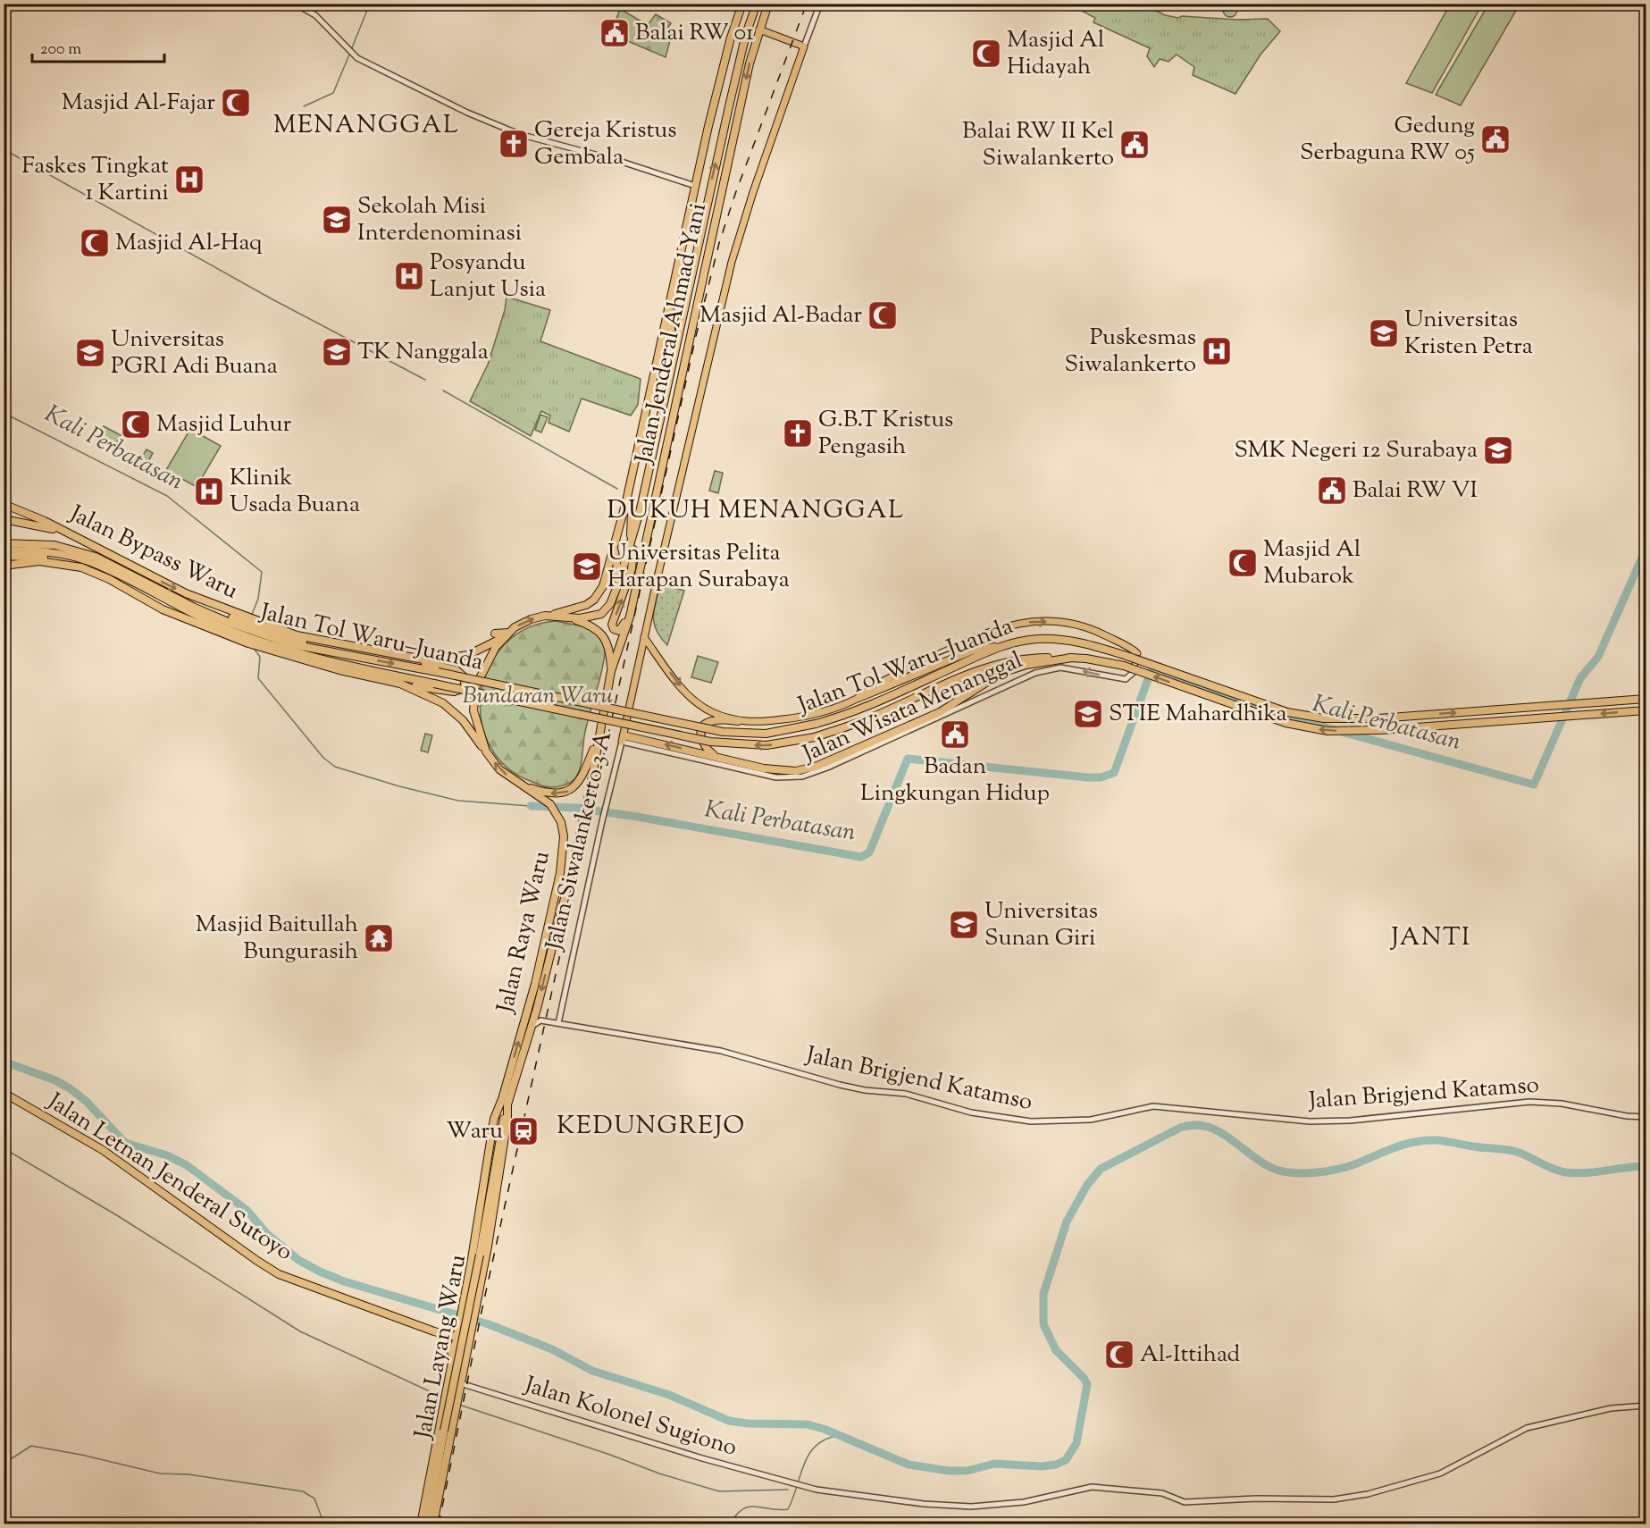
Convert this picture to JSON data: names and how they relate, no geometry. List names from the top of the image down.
{
  "streets": {
    "highway": [
      "Jalan Jenderal Ahmad Yani",
      "Jalan Bypass Waru",
      "Jalan Tol Waru–Juanda",
      "Jalan Raya Waru",
      "Jalan Letnan Jenderal Sutoyo",
      "Jalan Layang Waru"
    ],
    "main road": ["Jalan Siwalankerto 3 A"],
    "street": ["Jalan Wisata Menanggal", "Jalan Brigjend Katamso", "Jalan Kolonel Sugiono"]
  },
  "crossings": [
    ["Jalan Jenderal Ahmad Yani", "Jalan Bypass Waru"],
    ["Jalan Jenderal Ahmad Yani", "Jalan Raya Waru"],
    ["Jalan Bypass Waru", "Jalan Tol Waru–Juanda"],
    ["Jalan Bypass Waru", "Jalan Raya Waru"],
    ["Jalan Wisata Menanggal", "Jalan Siwalankerto 3 A"],
    ["Jalan Siwalankerto 3 A", "Jalan Brigjend Katamso"],
    ["Jalan Raya Waru", "Jalan Letnan Jenderal Sutoyo"],
    ["Jalan Raya Waru", "Jalan Layang Waru"],
    ["Jalan Raya Waru", "Jalan Kolonel Sugiono"]
  ],
  "one_way": ["Jalan Wisata Menanggal"],
  "districts": [
    "MENANGGAL",
    "DUKUH MENANGGAL",
    "JANTI",
    "KEDUNGREJO"
  ],
  "water": ["Kali Perbatasan"],
  "parks": ["Bundaran Waru"],
  "places": {
    "public building": [
      "Balai RW 01",
      "Gedung Serbaguna RW 05",
      "Balai RW II Kel Siwalankerto",
      "Balai RW VI",
      "Badan Lingkungan Hidup"
    ],
    "mosque": [
      "Masjid Al Hidayah",
      "Masjid Al-Fajar",
      "Masjid Al-Haq",
      "Masjid Al-Badar",
      "Masjid Luhur",
      "Masjid Al Mubarok",
      "Al-Ittihad"
    ],
    "church": ["Gereja Kristus Gembala", "G.B.T Kristus Pengasih"],
    "hospital": [
      "Faskes Tingkat 1 Kartini",
      "Posyandu Lanjut Usia",
      "Puskesmas Siwalankerto",
      "Klinik Usada Buana"
    ],
    "school or university": [
      "Sekolah Misi Interdenominasi",
      "Universitas Kristen Petra",
      "TK Nanggala",
      "Universitas PGRI Adi Buana",
      "SMK Negeri 12 Surabaya",
      "Universitas Pelita Harapan Surabaya",
      "STIE Mahardhika",
      "Universitas Sunan Giri"
    ],
    "temple": ["Masjid Baitullah Bungurasih"],
    "station": ["Waru"]
  },
  "scale_bar": "200 m"
}
